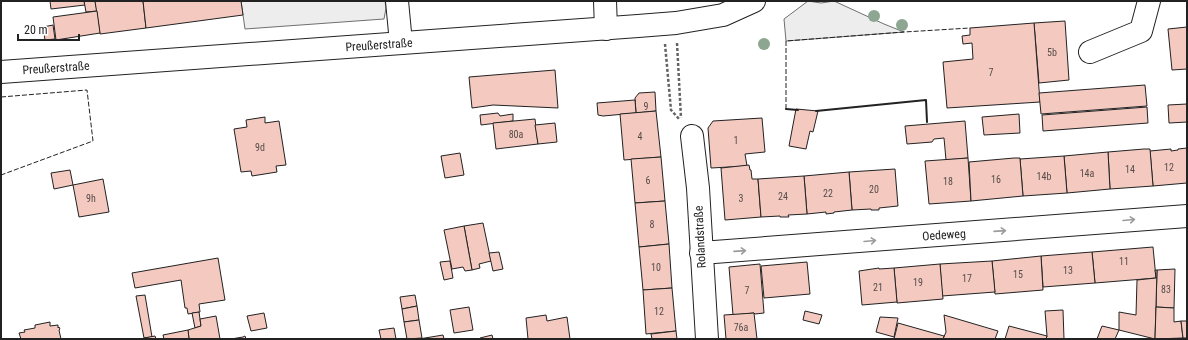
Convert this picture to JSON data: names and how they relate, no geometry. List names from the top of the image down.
{
  "streets": {
    "street": ["Preußerstraße", "Oedeweg", "Rolandstraße"]
  },
  "crossings": [
    ["Oedeweg", "Rolandstraße"]
  ],
  "one_way": ["Oedeweg"],
  "house_numbers": [
    "5b",
    "7",
    "9",
    "80a",
    "4",
    "1",
    "9d",
    "12",
    "14",
    "14a",
    "14b",
    "16",
    "6",
    "18",
    "20",
    "22",
    "24",
    "9h",
    "3",
    "8",
    "11",
    "10",
    "13",
    "15",
    "17",
    "19",
    "21",
    "83",
    "7",
    "12",
    "76a"
  ],
  "scale_bar": "20 m"
}
